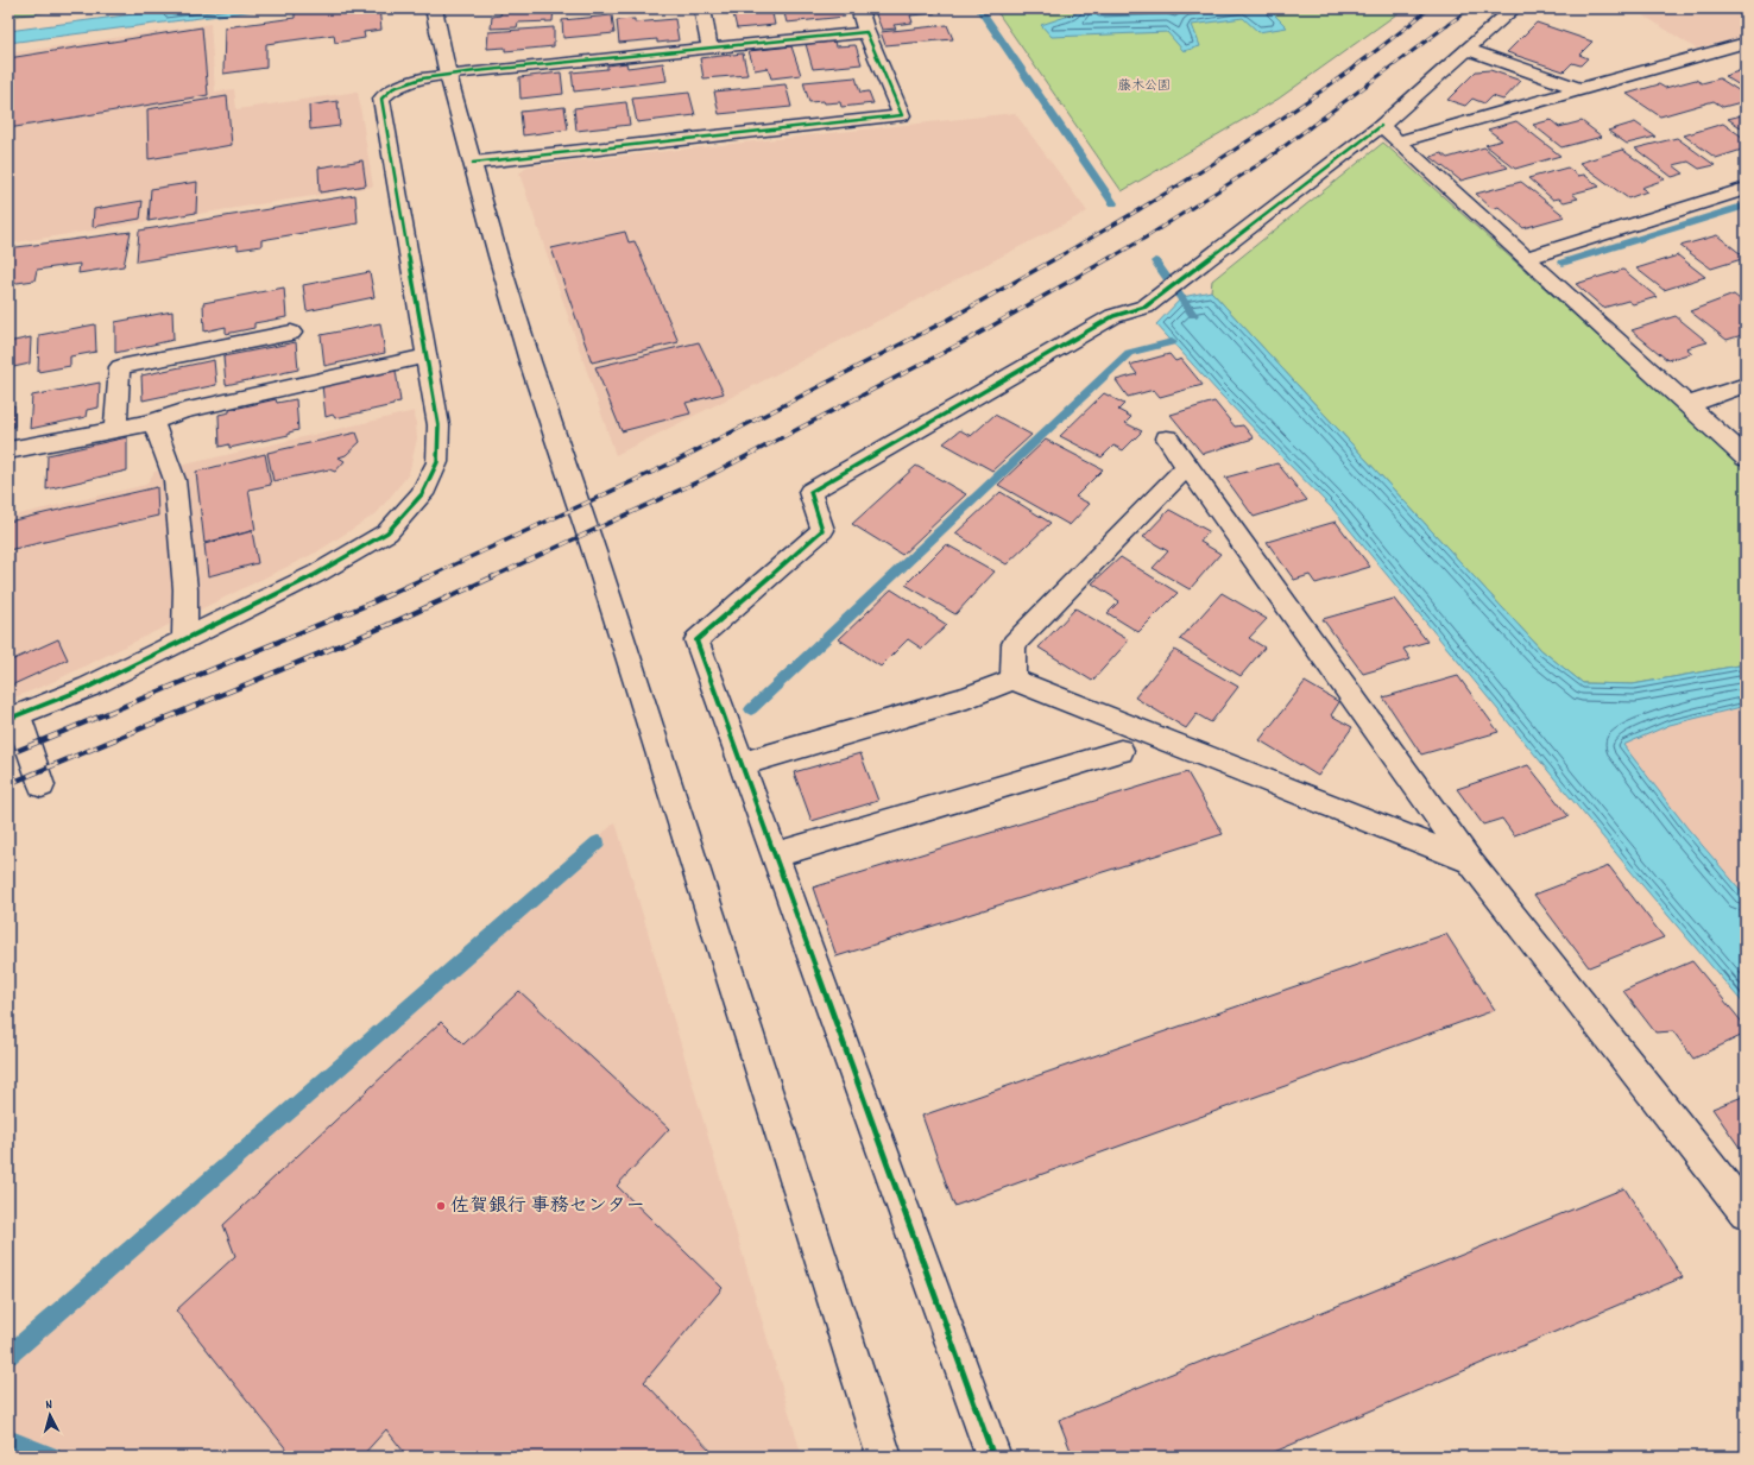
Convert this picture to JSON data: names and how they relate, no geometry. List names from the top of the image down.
{
  "parks": ["藤木公園"],
  "places": ["佐賀銀行 事務センター"],
  "north": "top"
}
